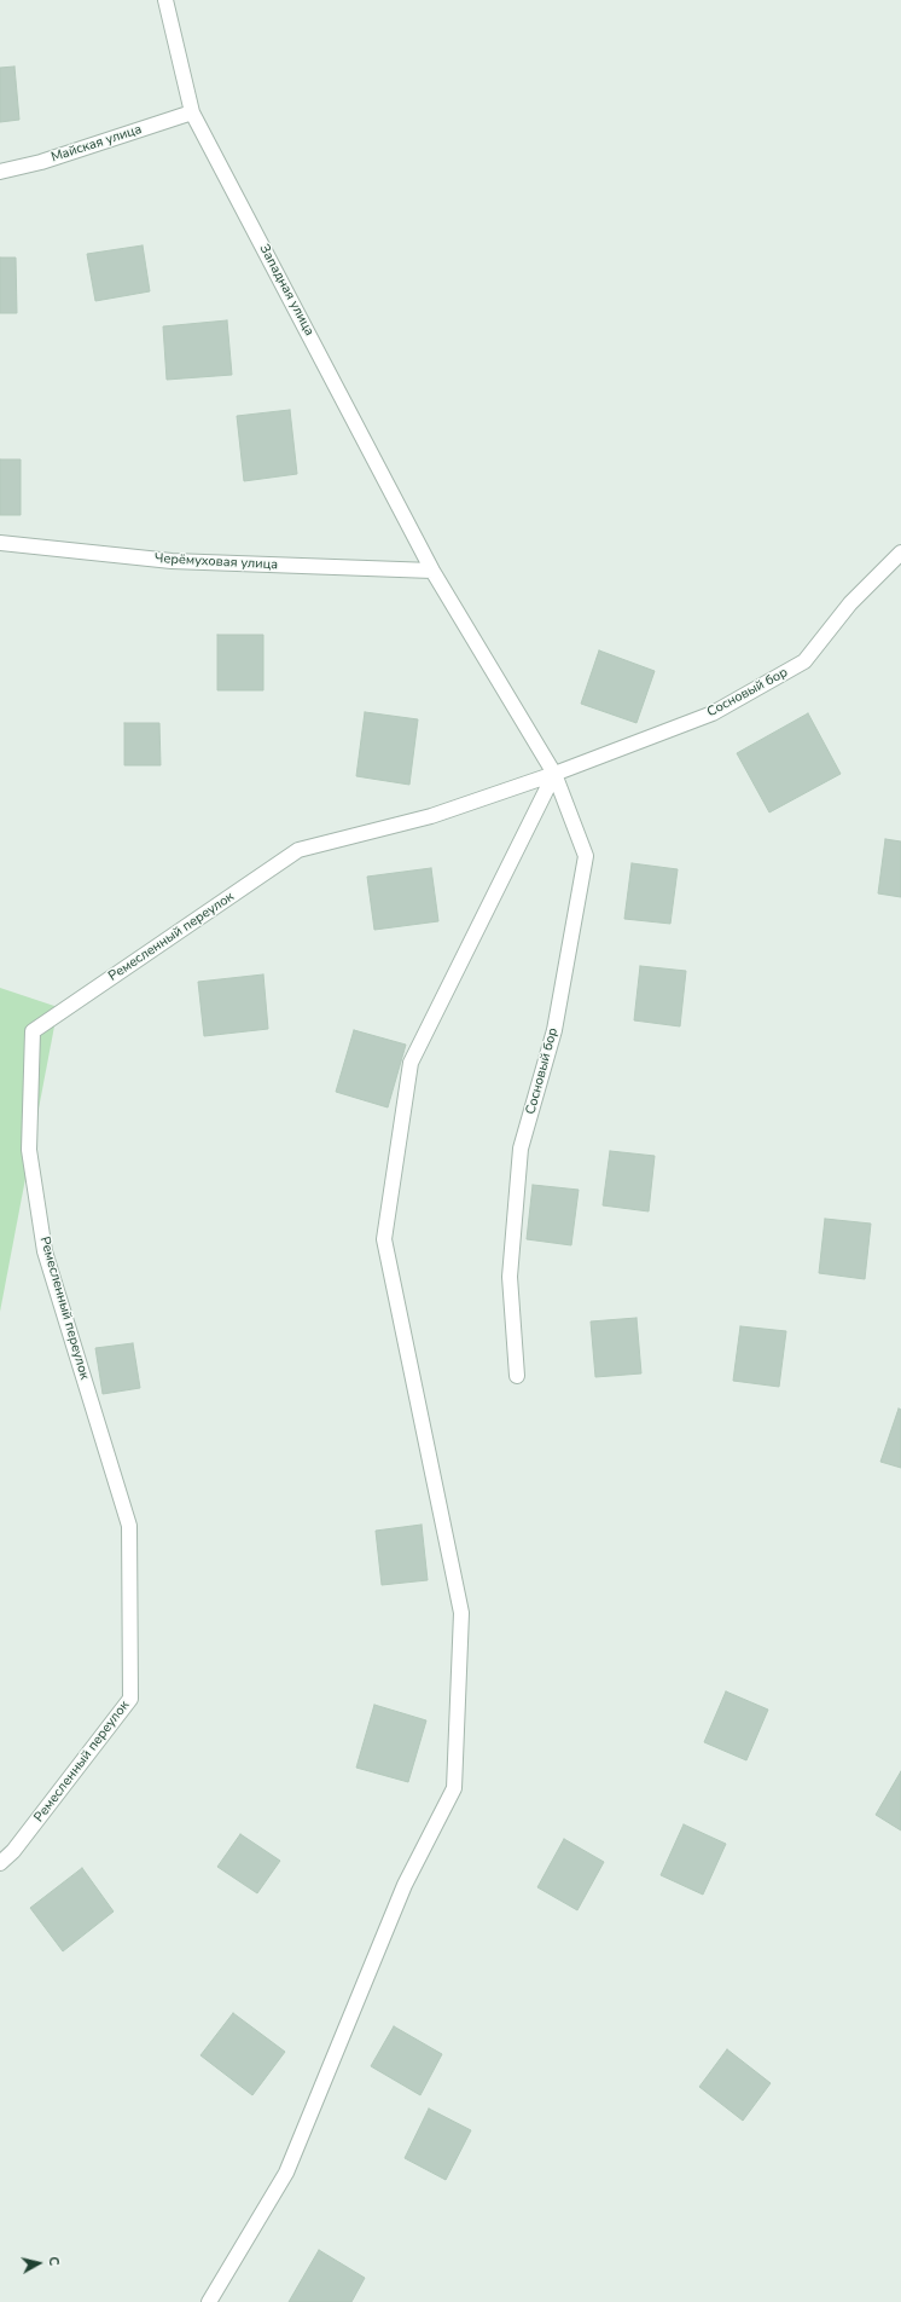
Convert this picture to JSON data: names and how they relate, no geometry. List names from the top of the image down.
{
  "streets": {
    "street": [
      "Майская улица",
      "Западная улица",
      "Черёмуховая улица",
      "Сосновый бор",
      "Ремесленный переулок"
    ]
  },
  "crossings": [
    ["Майская улица", "Западная улица"],
    ["Западная улица", "Черёмуховая улица"],
    ["Западная улица", "Сосновый бор"],
    ["Черёмуховая улица", "Сосновый бор"],
    ["Сосновый бор", "Ремесленный переулок"]
  ],
  "north": "right"
}
